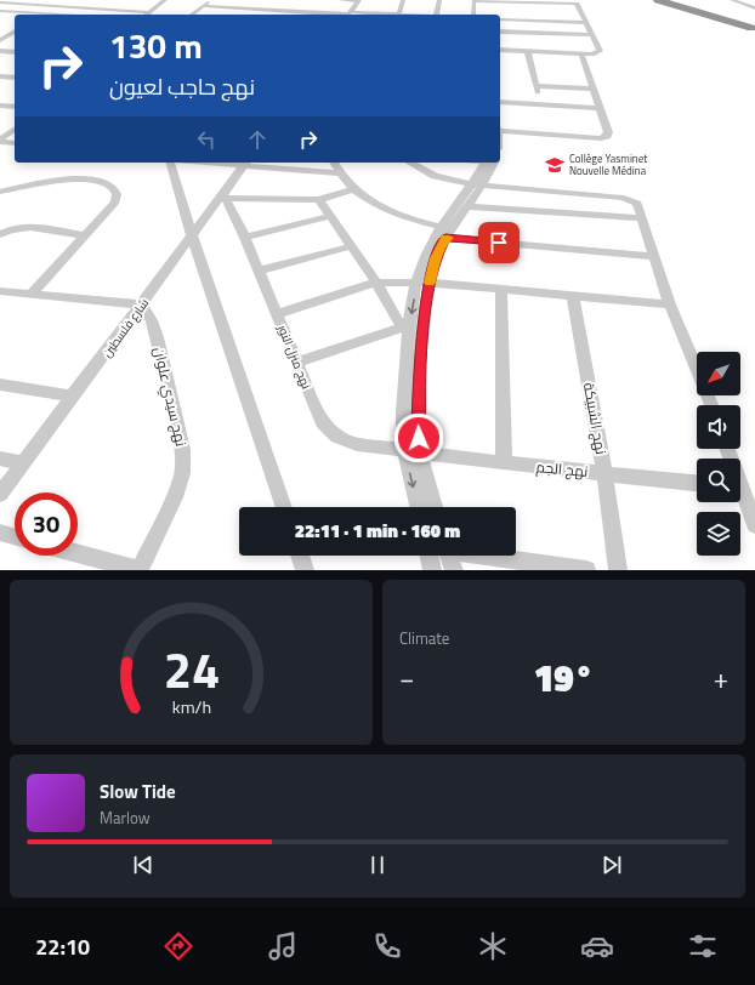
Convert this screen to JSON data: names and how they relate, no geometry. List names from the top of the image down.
{
  "streets": {
    "street": [
      "شارع فلسطين",
      "نهج منزل النور",
      "نهج سيدي علوان",
      "نهج الشبيكة",
      "نهج الجم"
    ]
  },
  "crossings": [
    ["شارع فلسطين", "نهج منزل النور"],
    ["شارع فلسطين", "نهج سيدي علوان"],
    ["نهج منزل النور", "نهج الجم"],
    ["نهج الشبيكة", "نهج الجم"]
  ],
  "places": {
    "school or university": ["Collège Yasminet Nouvelle Médina"]
  },
  "north": "bottom left",
  "page": {
    "turn": ["130 m", "نهج حاجب لعيون"],
    "limit": "30",
    "trip": "22:11 · 1 min · 160 m",
    "tile": "Climate",
    "heat": ["−", "19°", "+"],
    "song": ["Slow Tide", "Marlow"],
    "tabs": "22:10",
    "gauge": ["24", "km/h"]
  }
}
